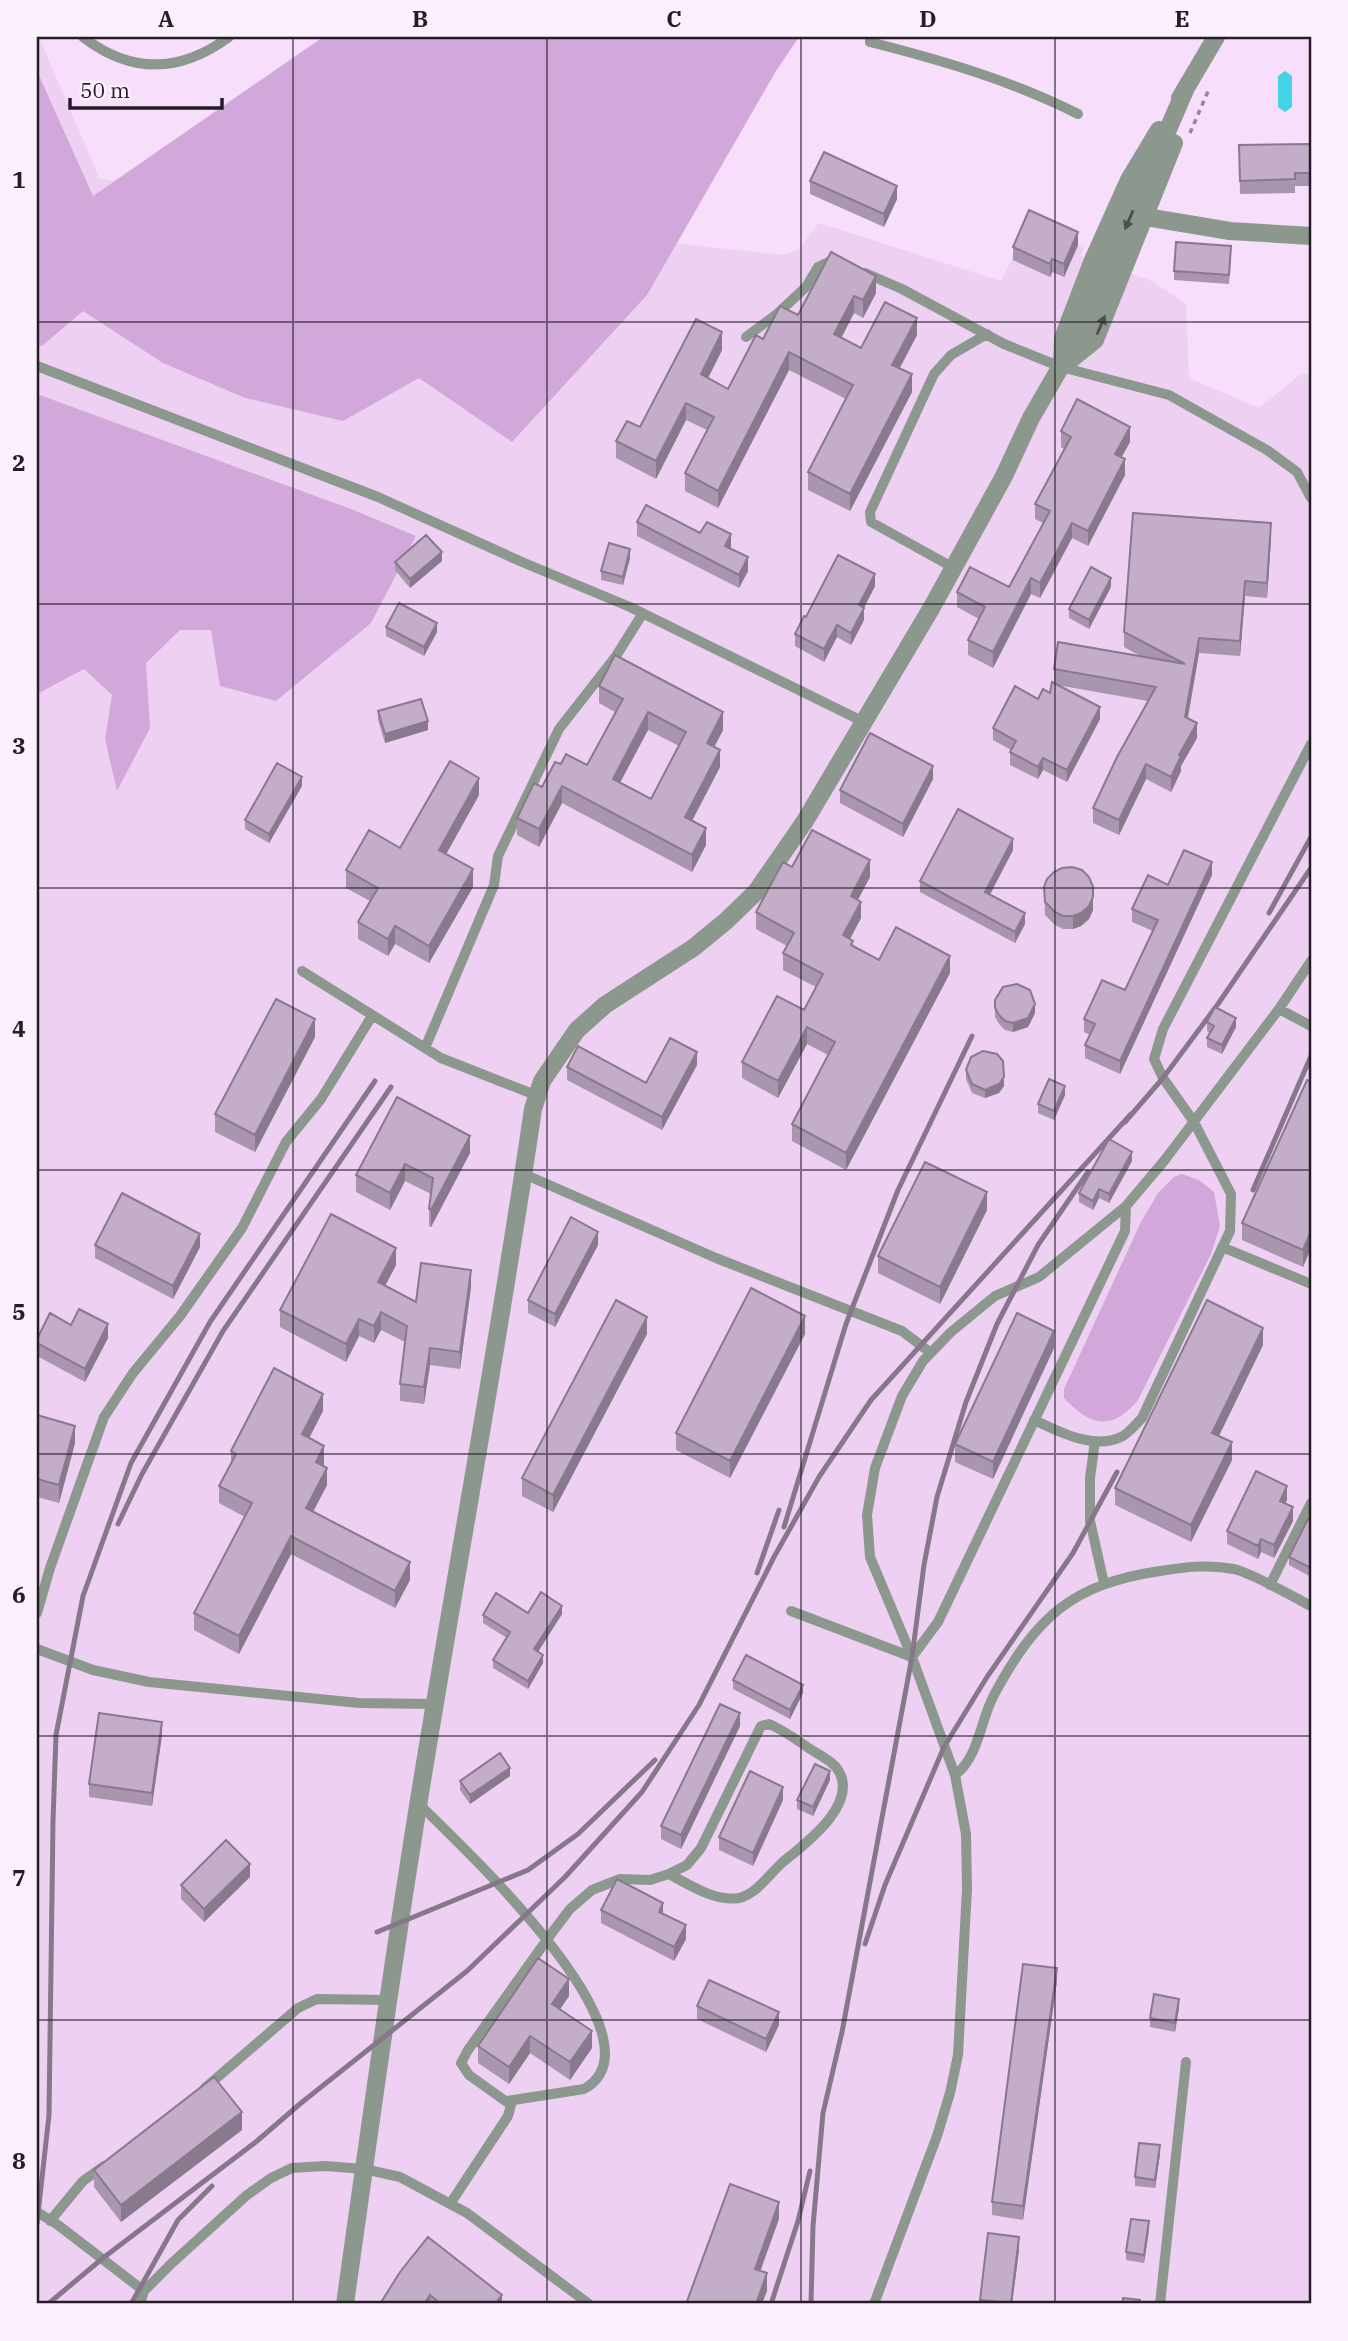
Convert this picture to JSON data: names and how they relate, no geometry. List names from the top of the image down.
{
  "scale_bar": "50 m",
  "grid": {
    "columns": [
      "A",
      "B",
      "C",
      "D",
      "E"
    ],
    "rows": [
      "1",
      "2",
      "3",
      "4",
      "5",
      "6",
      "7",
      "8"
    ]
  }
}
